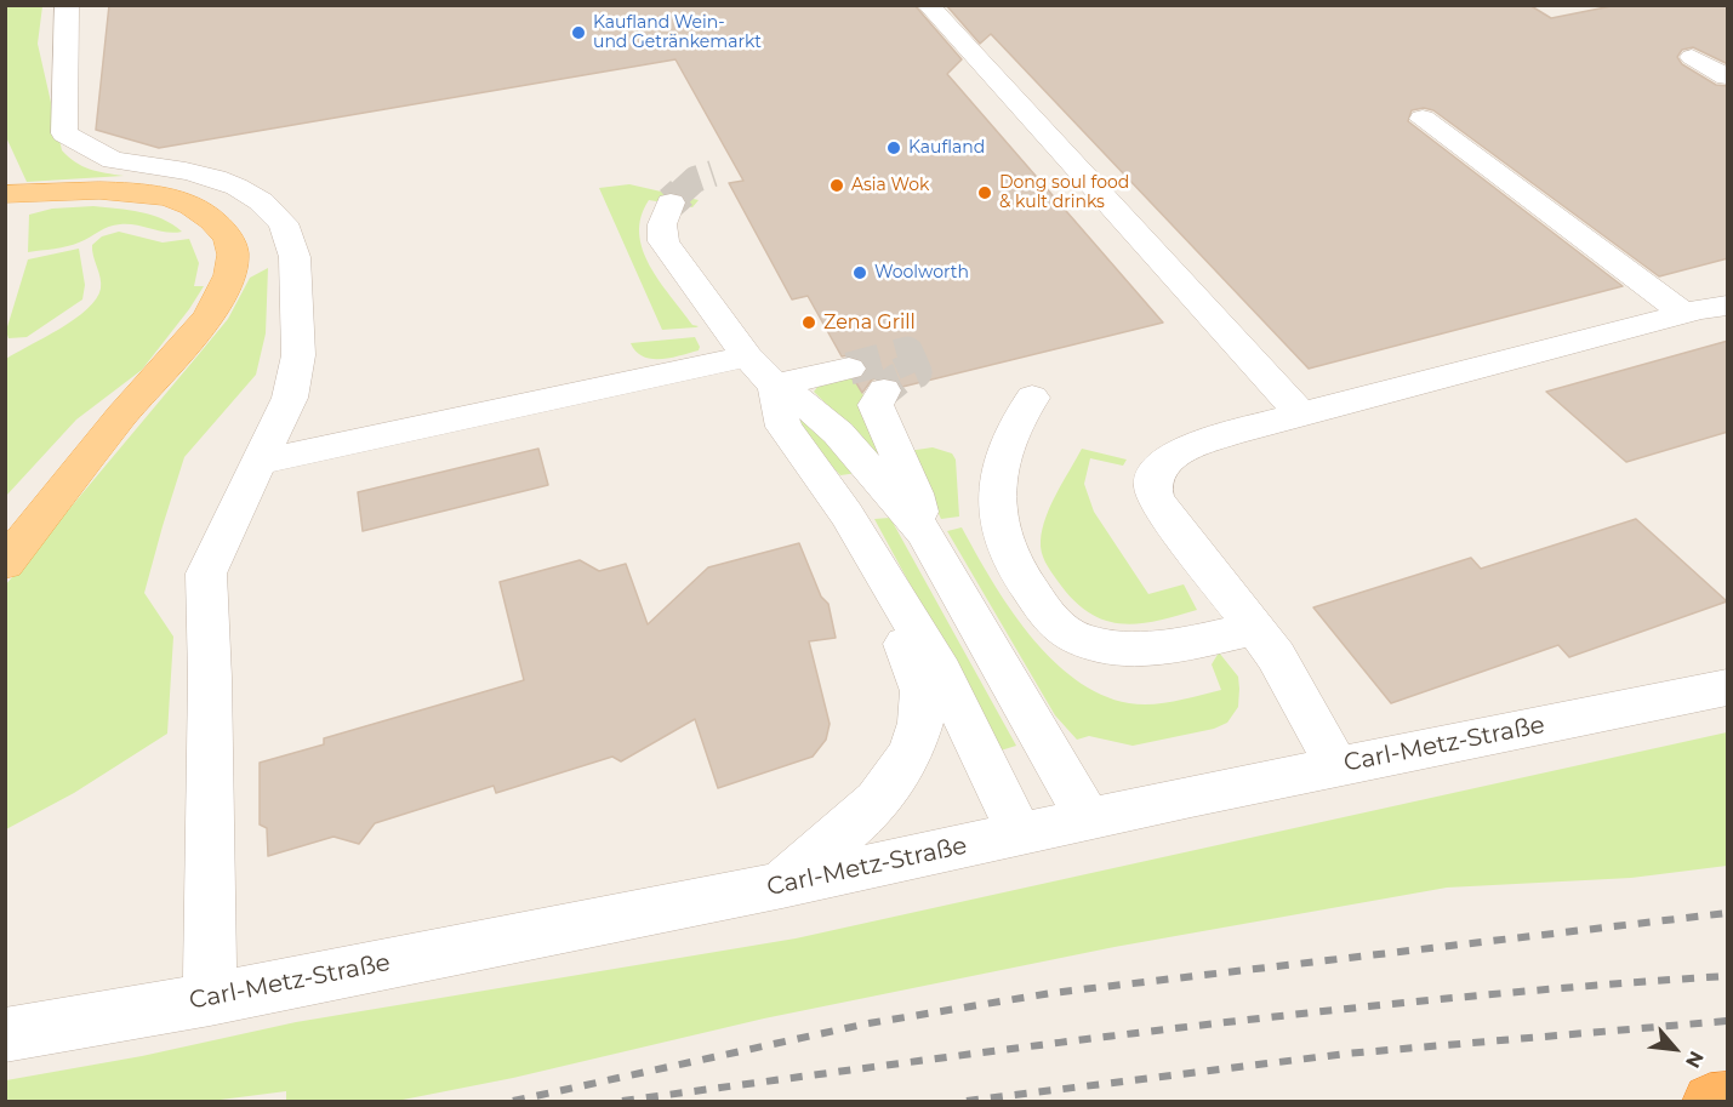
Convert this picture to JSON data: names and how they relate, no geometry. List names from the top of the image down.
{
  "streets": {
    "street": ["Carl-Metz-Straße"]
  },
  "places": [
    "Kaufland Wein- und Getränkemarkt",
    "Kaufland",
    "Asia Wok",
    "Dong soul food & kult drinks",
    "Woolworth",
    "Zena Grill"
  ],
  "north": "bottom right"
}
